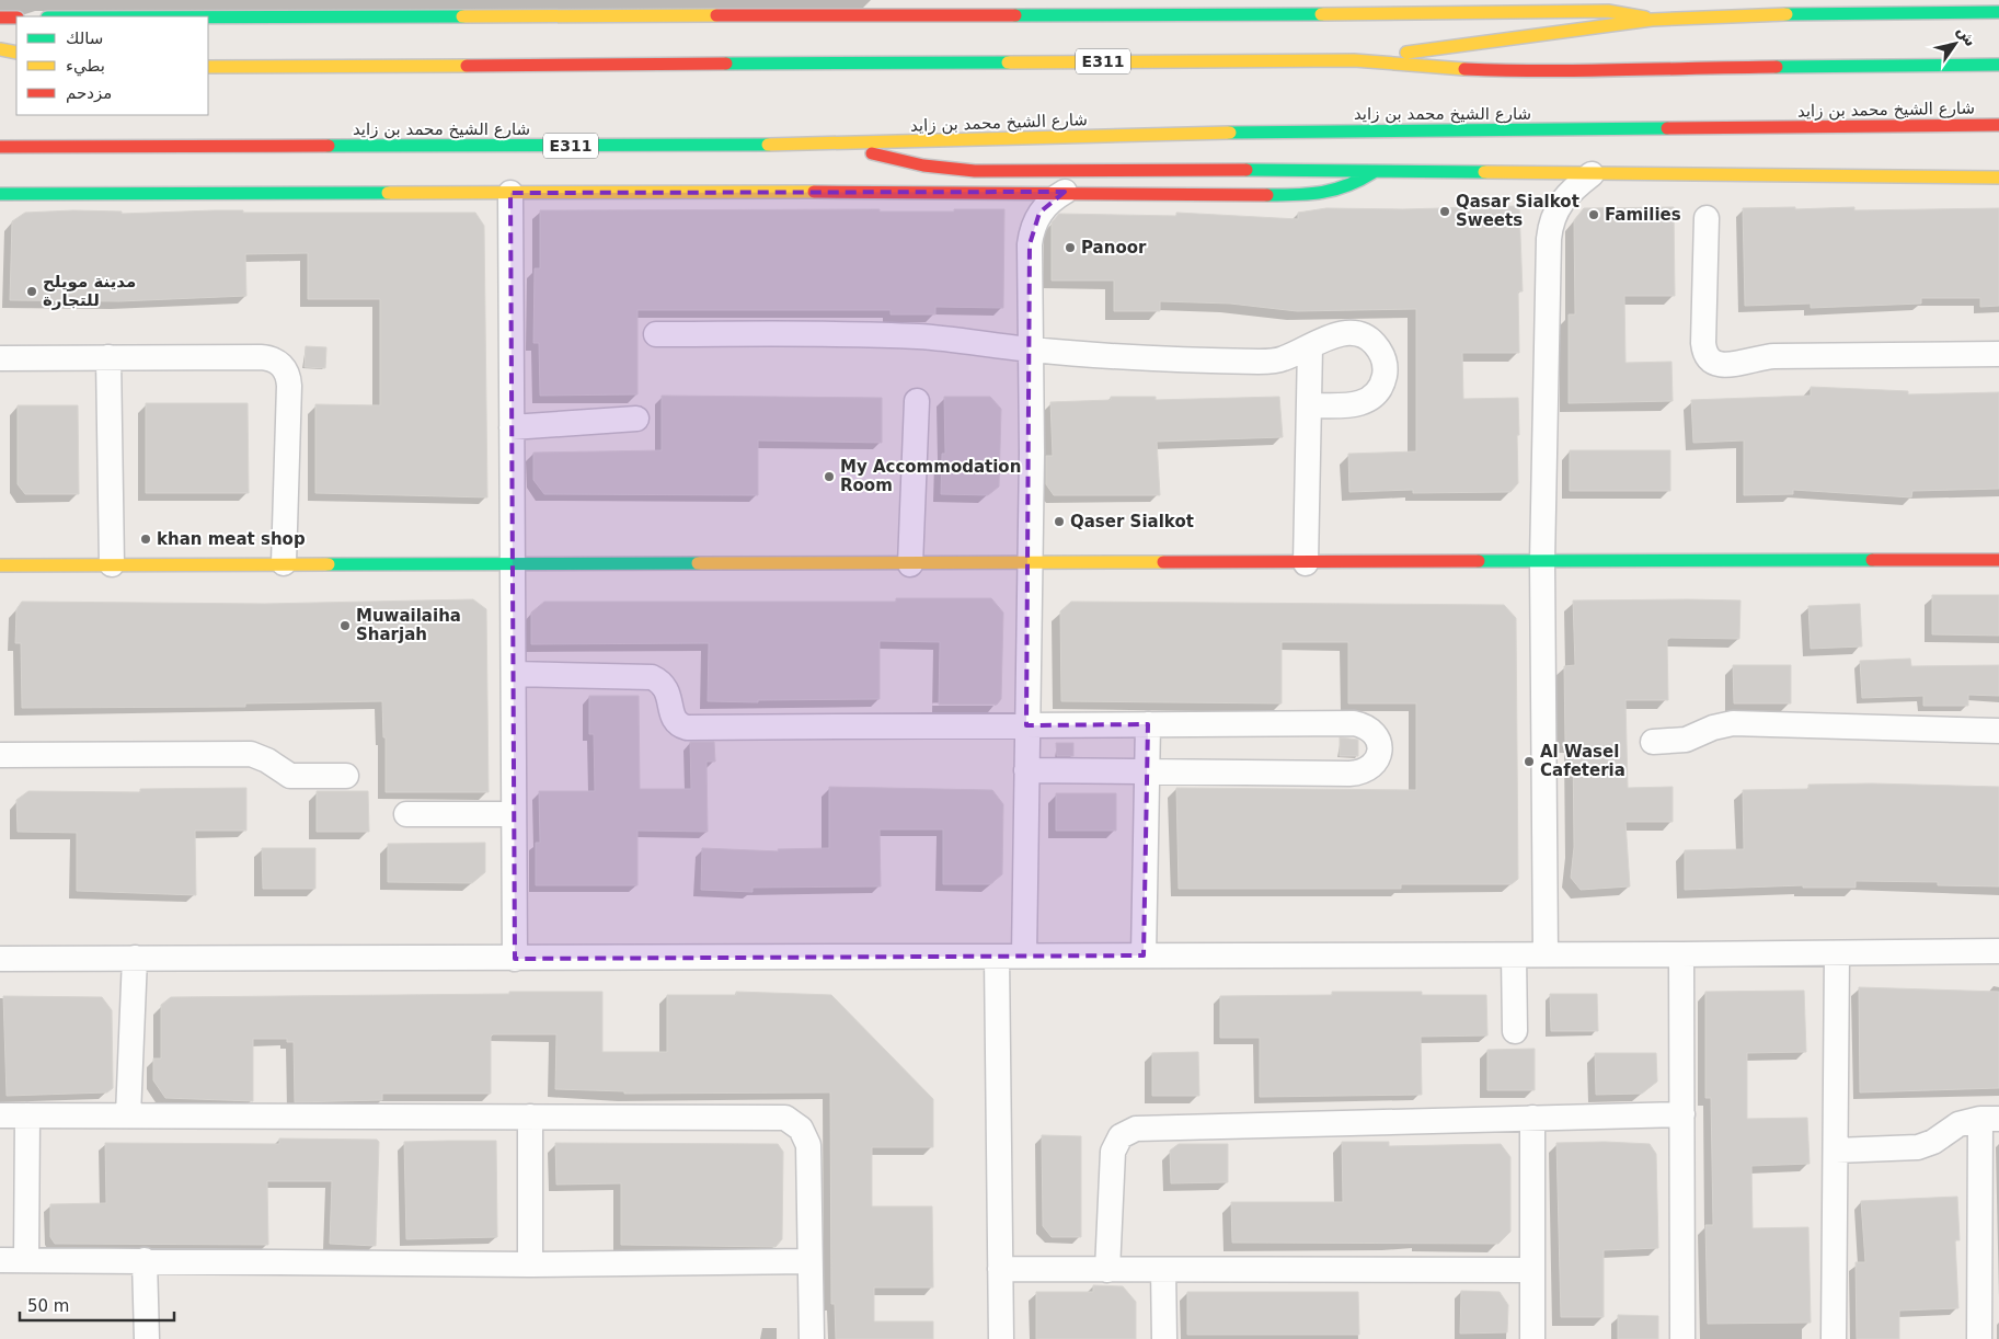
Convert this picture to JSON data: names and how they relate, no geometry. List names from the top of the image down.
{
  "streets": {
    "main road": ["E311", "شارع الشيخ محمد بن زايد"]
  },
  "places": [
    "Qasar Sialkot Sweets",
    "Families",
    "Panoor",
    "مدينة مويلح للتجارة",
    "My Accommodation Room",
    "Qaser Sialkot",
    "khan meat shop",
    "Muwailaiha Sharjah",
    "Al Wasel Cafeteria"
  ],
  "legend": ["سالك", "بطيء", "مزدحم"],
  "scale_bar": "50 m",
  "north": "top right"
}
